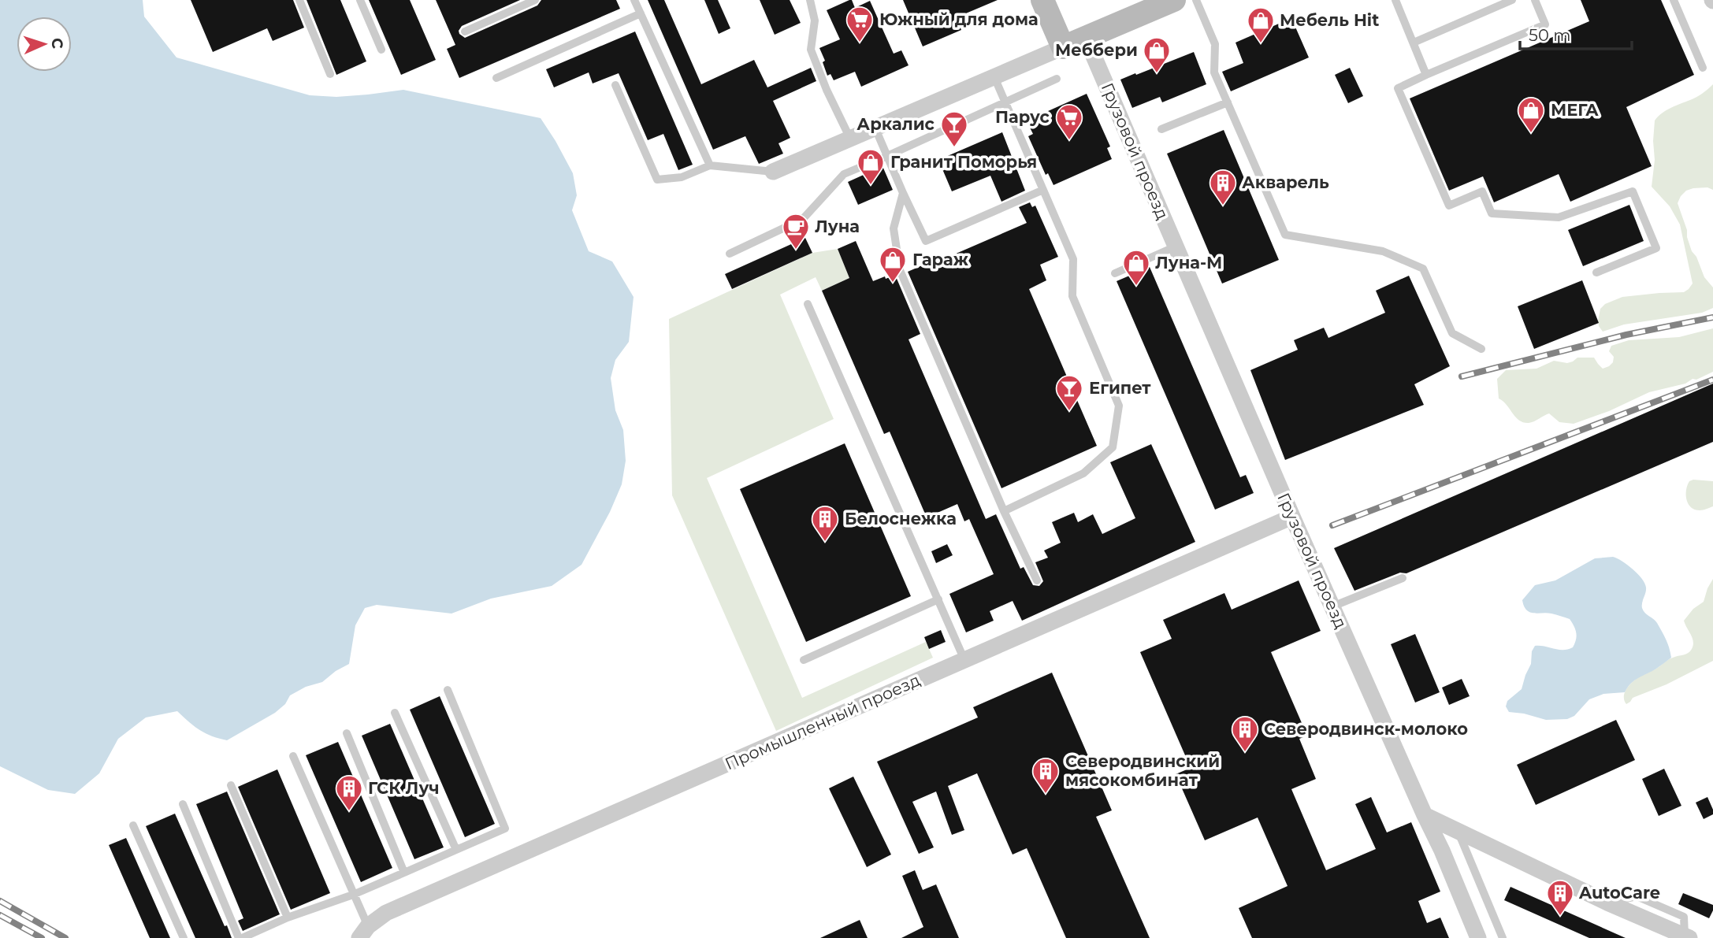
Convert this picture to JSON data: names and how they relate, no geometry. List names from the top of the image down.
{
  "streets": {
    "street": ["Грузовой проезд", "Промышленный проезд"]
  },
  "crossings": [
    ["Грузовой проезд", "Промышленный проезд"]
  ],
  "places": {
    "supermarket": ["Южный для дома", "Парус"],
    "shop": [
      "Мебель Hit",
      "Меббери",
      "МЕГА",
      "Гранит Поморья",
      "Гараж",
      "Луна-М"
    ],
    "bar": ["Аркалис", "Египет"],
    "building": [
      "Акварель",
      "Белоснежка",
      "Северодвинск-молоко",
      "Северодвинский мясокомбинат",
      "ГСК Луч",
      "AutoCare"
    ],
    "cafe": ["Луна"]
  },
  "scale_bar": "50 m",
  "north": "right"
}
